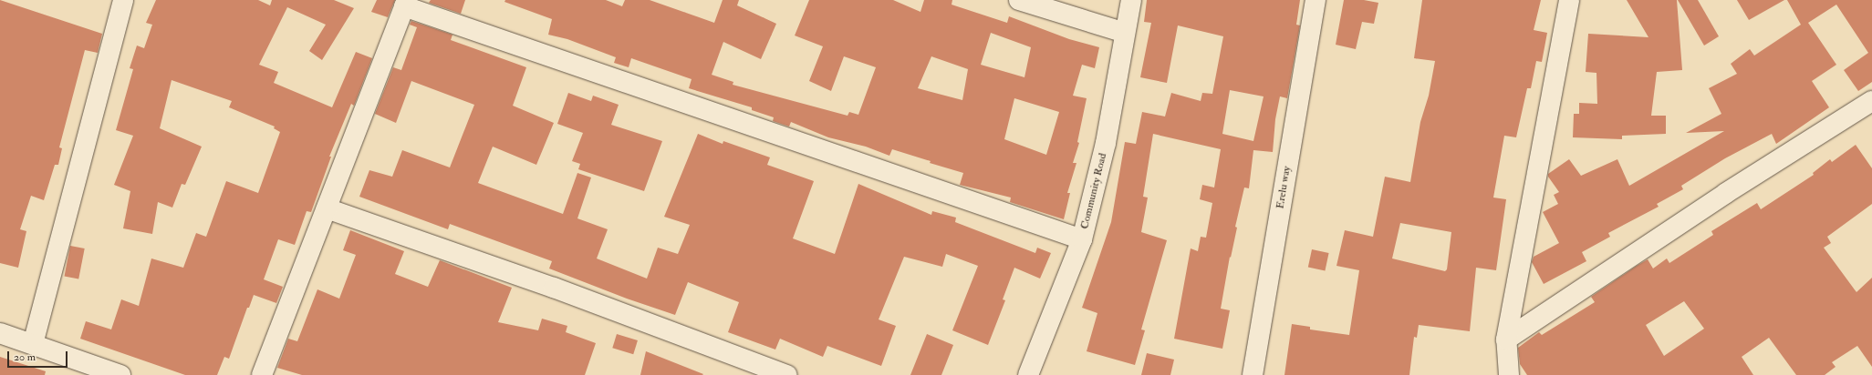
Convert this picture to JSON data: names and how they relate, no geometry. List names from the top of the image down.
{
  "streets": {
    "street": ["Erelu way", "Community Road"]
  },
  "scale_bar": "20 m"
}
